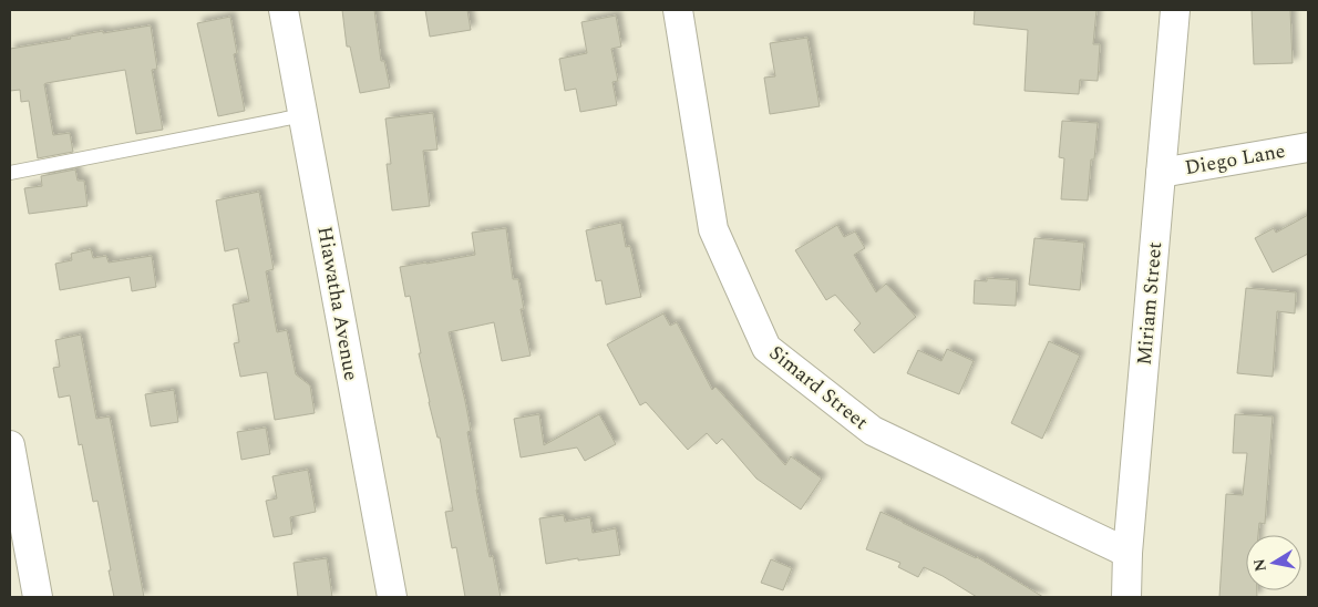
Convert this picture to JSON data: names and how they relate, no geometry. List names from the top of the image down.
{
  "streets": {
    "street": [
      "Diego Lane",
      "Hiawatha Avenue",
      "Miriam Street",
      "Simard Street"
    ]
  },
  "crossings": [
    ["Diego Lane", "Miriam Street"],
    ["Miriam Street", "Simard Street"]
  ],
  "north": "left"
}
